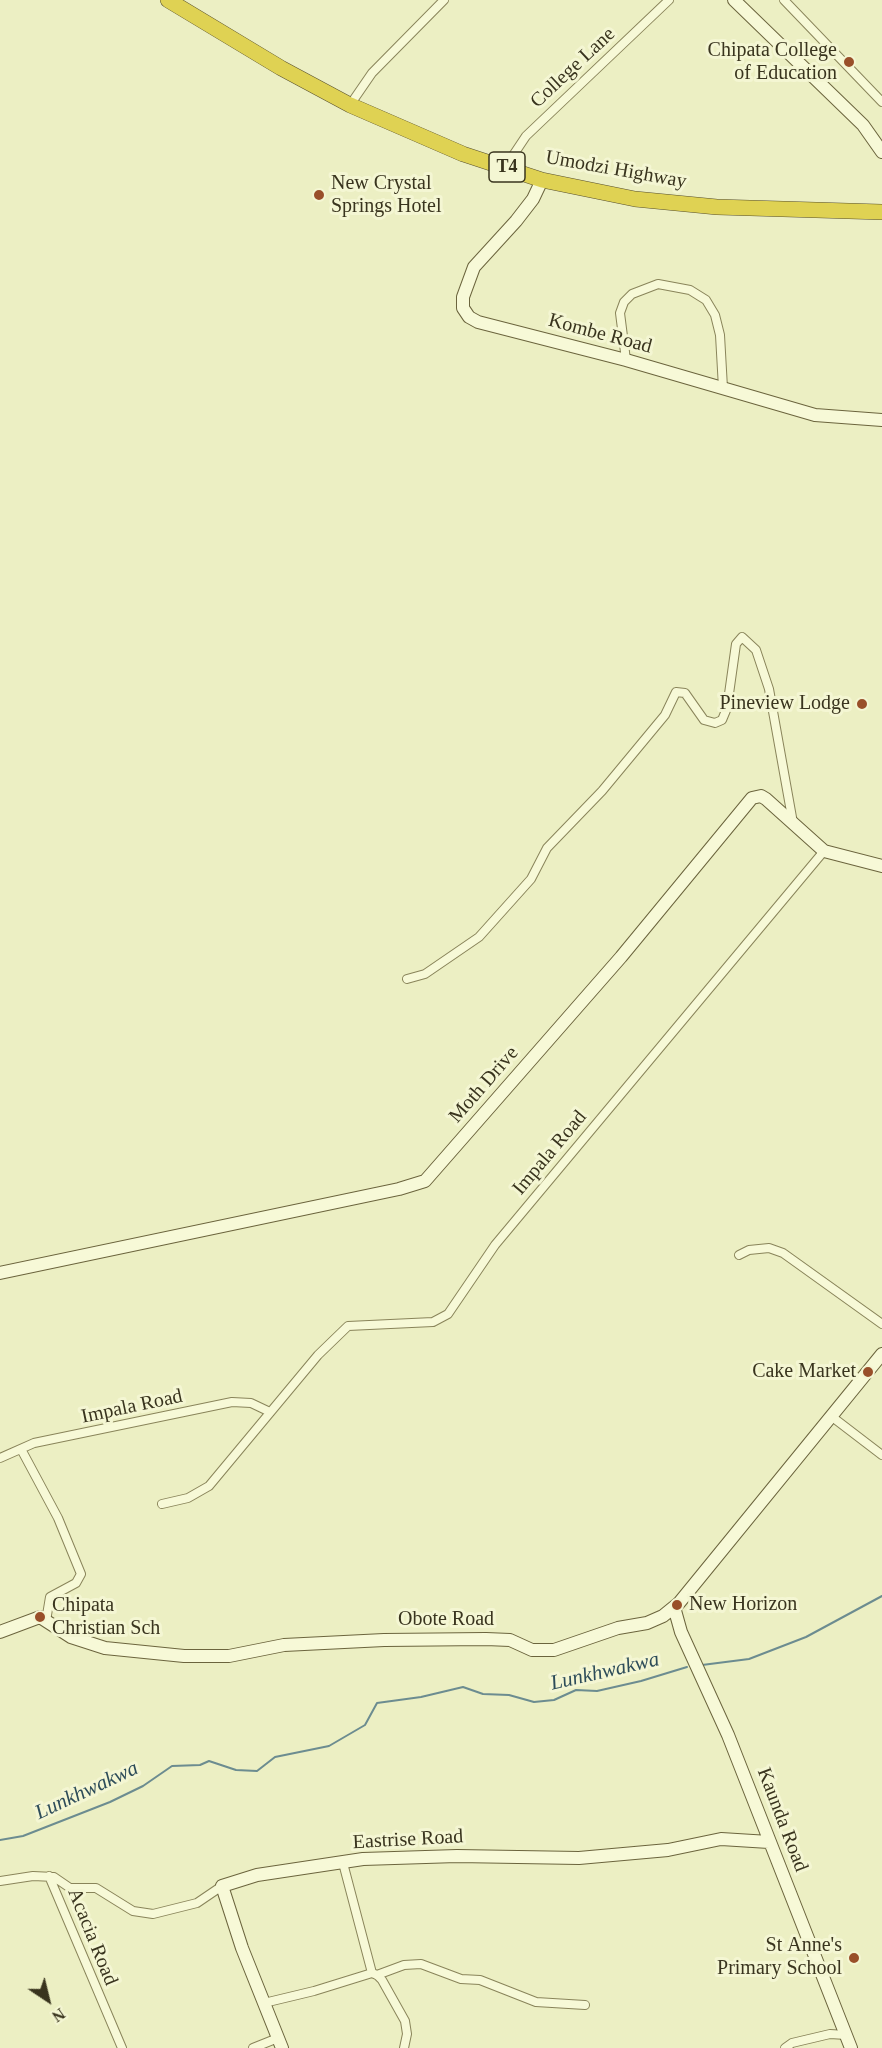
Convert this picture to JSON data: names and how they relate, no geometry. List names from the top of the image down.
{
  "streets": {
    "highway": ["T4", "Umodzi Highway"],
    "street": [
      "College Lane",
      "Kombe Road",
      "Moth Drive",
      "Impala Road",
      "Obote Road",
      "Kaunda Road",
      "Eastrise Road",
      "Acacia Road"
    ]
  },
  "crossings": [
    ["College Lane", "Umodzi Highway"],
    ["Umodzi Highway", "Kombe Road"],
    ["Moth Drive", "Impala Road"],
    ["Obote Road", "Kaunda Road"],
    ["Kaunda Road", "Eastrise Road"]
  ],
  "water": ["Lunkhwakwa"],
  "places": [
    "Chipata College of Education",
    "New Crystal Springs Hotel",
    "Pineview Lodge",
    "Cake Market",
    "New Horizon",
    "Chipata Christian Sch",
    "St Anne's Primary School"
  ],
  "north": "bottom right"
}
